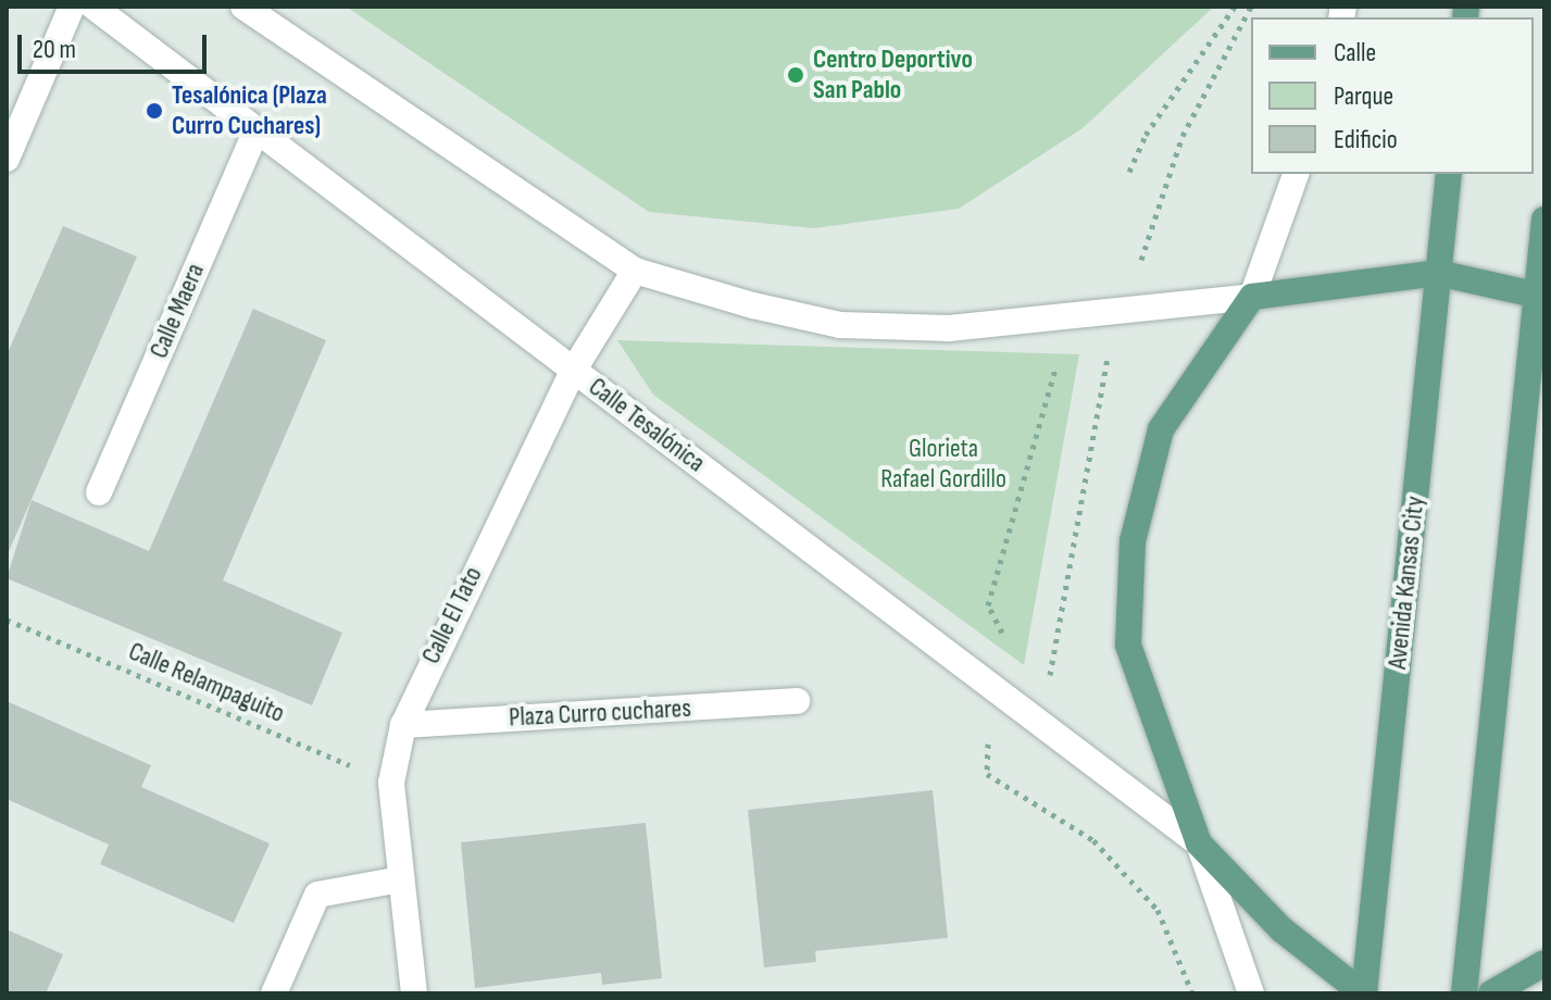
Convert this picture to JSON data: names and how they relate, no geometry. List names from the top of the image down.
{
  "streets": {
    "main road": ["Avenida Kansas City"],
    "street": [
      "Calle Maera",
      "Calle Tesalónica",
      "Calle El Tato",
      "Plaza Curro cuchares"
    ],
    "path": ["Calle Relampaguito"]
  },
  "crossings": [
    ["Calle Maera", "Calle Tesalónica"],
    ["Calle Tesalónica", "Calle El Tato"],
    ["Calle El Tato", "Calle Relampaguito"],
    ["Calle El Tato", "Plaza Curro cuchares"]
  ],
  "parks": ["Glorieta Rafael Gordillo"],
  "places": ["Centro Deportivo San Pablo", "Tesalónica (Plaza Curro Cuchares)"],
  "legend": ["Calle", "Parque", "Edificio"],
  "scale_bar": "20 m"
}
